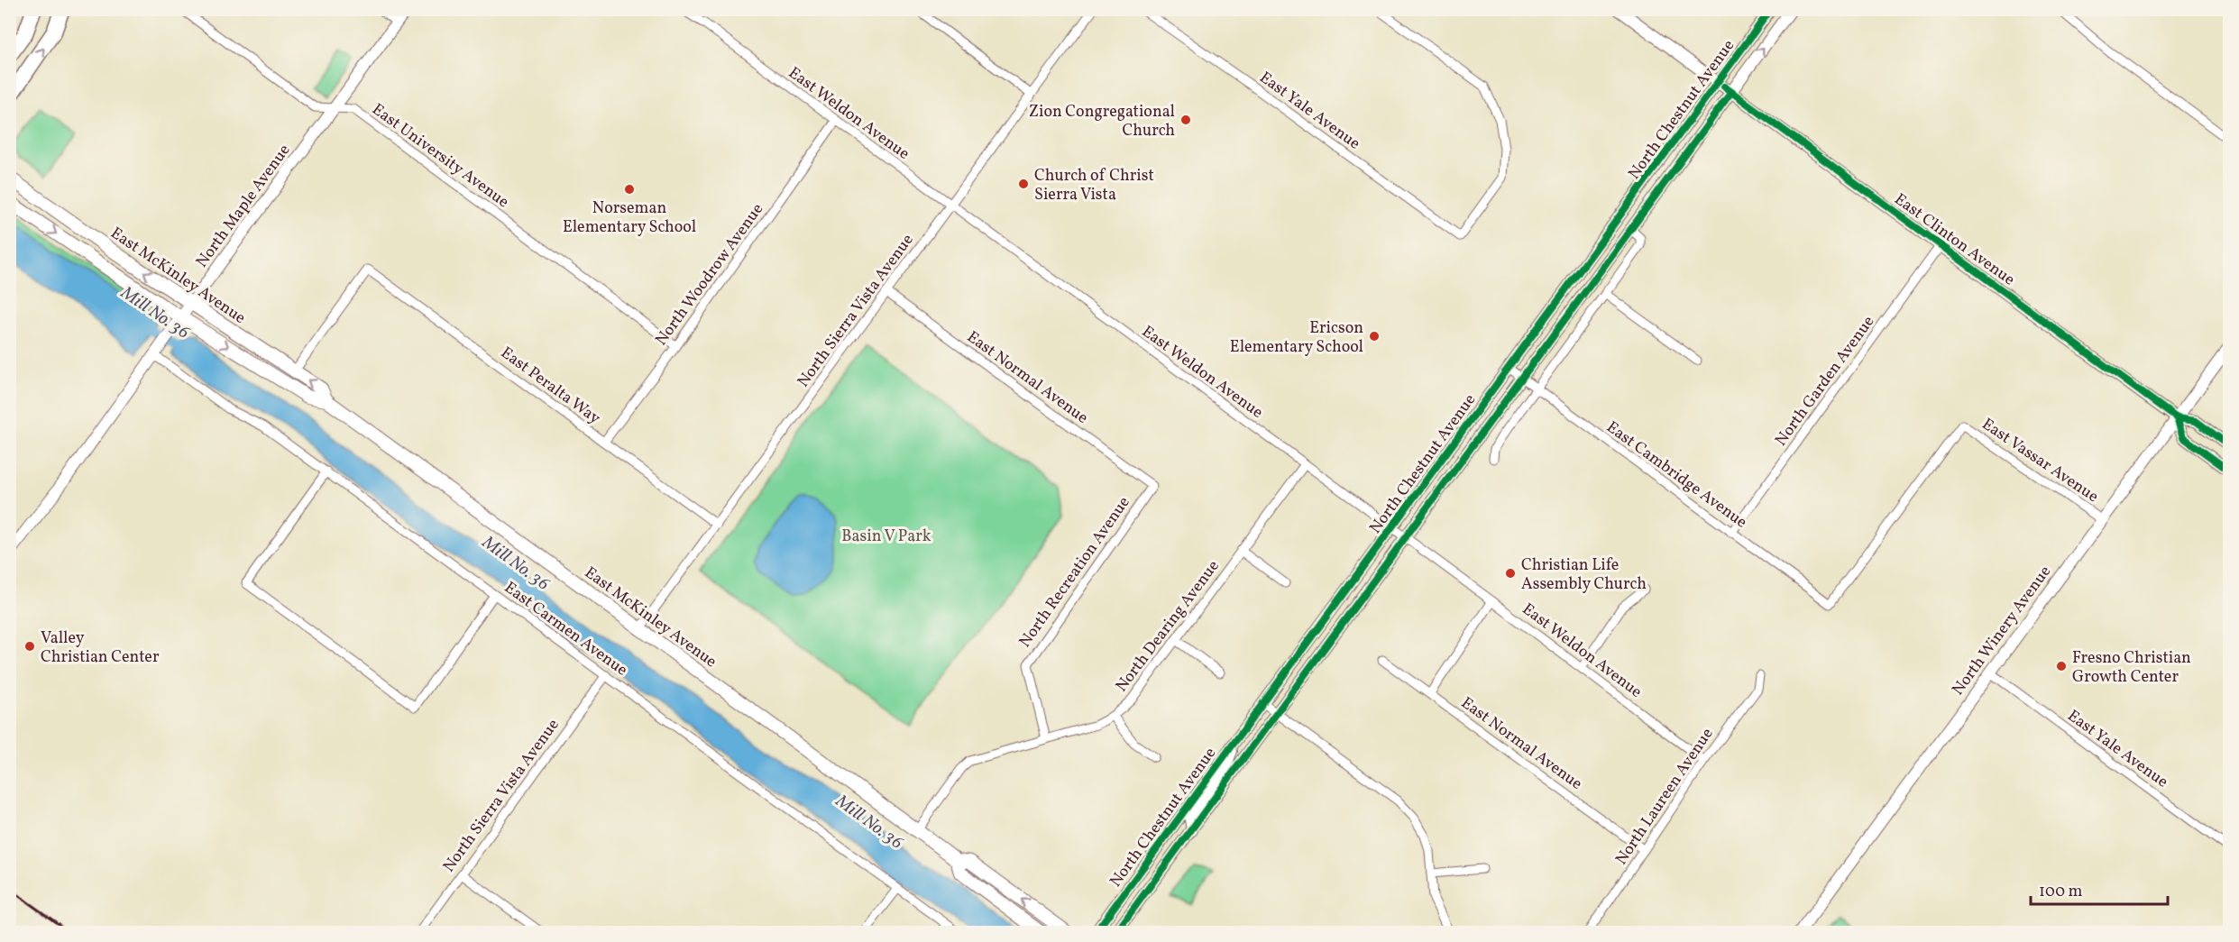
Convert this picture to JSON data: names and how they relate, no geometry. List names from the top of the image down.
{
  "streets": {
    "main road": [
      "North Chestnut Avenue",
      "North Maple Avenue",
      "East Clinton Avenue",
      "East McKinley Avenue",
      "North Winery Avenue"
    ],
    "street": [
      "East Yale Avenue",
      "East Weldon Avenue",
      "East University Avenue",
      "North Woodrow Avenue",
      "North Sierra Vista Avenue",
      "East Normal Avenue",
      "North Garden Avenue",
      "East Peralta Way",
      "East Vassar Avenue",
      "East Cambridge Avenue",
      "North Recreation Avenue",
      "North Dearing Avenue",
      "East Carmen Avenue",
      "North Laureen Avenue"
    ]
  },
  "crossings": [
    ["North Chestnut Avenue", "East Weldon Avenue"],
    ["North Chestnut Avenue", "East Clinton Avenue"],
    ["North Chestnut Avenue", "East Cambridge Avenue"],
    ["East Yale Avenue", "North Winery Avenue"],
    ["East Weldon Avenue", "North Woodrow Avenue"],
    ["East Weldon Avenue", "North Sierra Vista Avenue"],
    ["East Weldon Avenue", "North Dearing Avenue"],
    ["East Weldon Avenue", "North Laureen Avenue"],
    ["East University Avenue", "North Maple Avenue"],
    ["East University Avenue", "North Woodrow Avenue"],
    ["North Maple Avenue", "East McKinley Avenue"],
    ["North Maple Avenue", "East Carmen Avenue"],
    ["East Clinton Avenue", "North Garden Avenue"],
    ["East Clinton Avenue", "North Winery Avenue"],
    ["North Woodrow Avenue", "East Peralta Way"],
    ["East McKinley Avenue", "North Sierra Vista Avenue"],
    ["East McKinley Avenue", "East Peralta Way"],
    ["East McKinley Avenue", "North Dearing Avenue"],
    ["North Sierra Vista Avenue", "East Normal Avenue"],
    ["North Sierra Vista Avenue", "East Peralta Way"],
    ["North Sierra Vista Avenue", "East Carmen Avenue"],
    ["East Normal Avenue", "North Recreation Avenue"],
    ["East Normal Avenue", "North Laureen Avenue"],
    ["North Garden Avenue", "East Cambridge Avenue"],
    ["East Vassar Avenue", "East Cambridge Avenue"],
    ["East Vassar Avenue", "North Winery Avenue"],
    ["North Recreation Avenue", "North Dearing Avenue"]
  ],
  "water": ["Mill No. 36"],
  "parks": ["Basin V Park"],
  "places": [
    "Zion Congregational Church",
    "Church of Christ Sierra Vista",
    "Norseman Elementary School",
    "Ericson Elementary School",
    "Christian Life Assembly Church",
    "Valley Christian Center",
    "Fresno Christian Growth Center"
  ],
  "scale_bar": "100 m"
}
